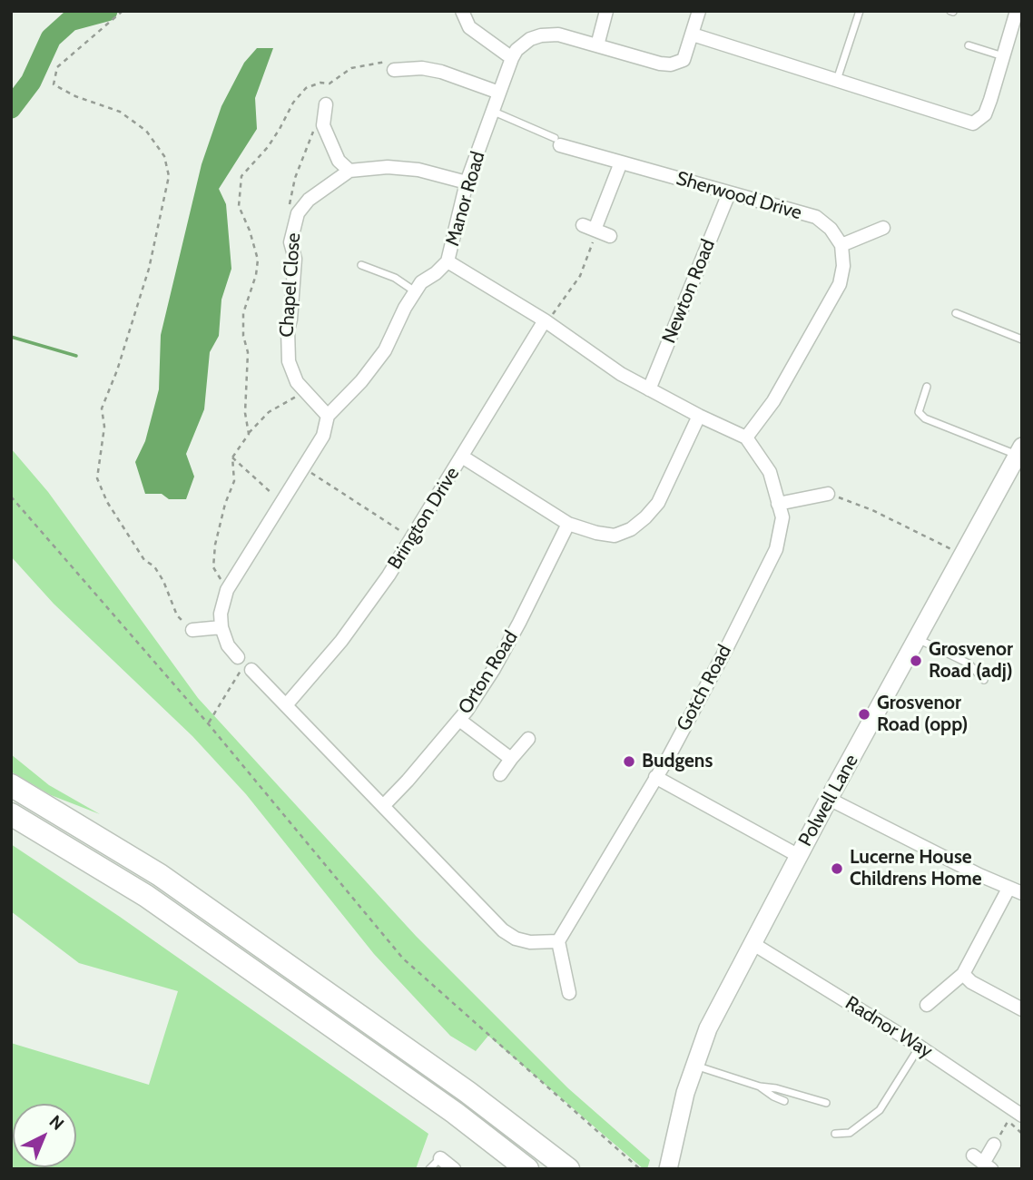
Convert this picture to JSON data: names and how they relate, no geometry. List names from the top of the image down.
{
  "streets": {
    "street": [
      "Sherwood Drive",
      "Manor Road",
      "Chapel Close",
      "Newton Road",
      "Brington Drive",
      "Orton Road",
      "Gotch Road",
      "Polwell Lane",
      "Radnor Way"
    ]
  },
  "crossings": [
    ["Sherwood Drive", "Newton Road"],
    ["Manor Road", "Chapel Close"],
    ["Manor Road", "Gotch Road"],
    ["Newton Road", "Gotch Road"],
    ["Brington Drive", "Gotch Road"],
    ["Polwell Lane", "Radnor Way"]
  ],
  "places": [
    "Grosvenor Road (adj)",
    "Grosvenor Road (opp)",
    "Budgens",
    "Lucerne House Childrens Home"
  ],
  "north": "top right"
}
